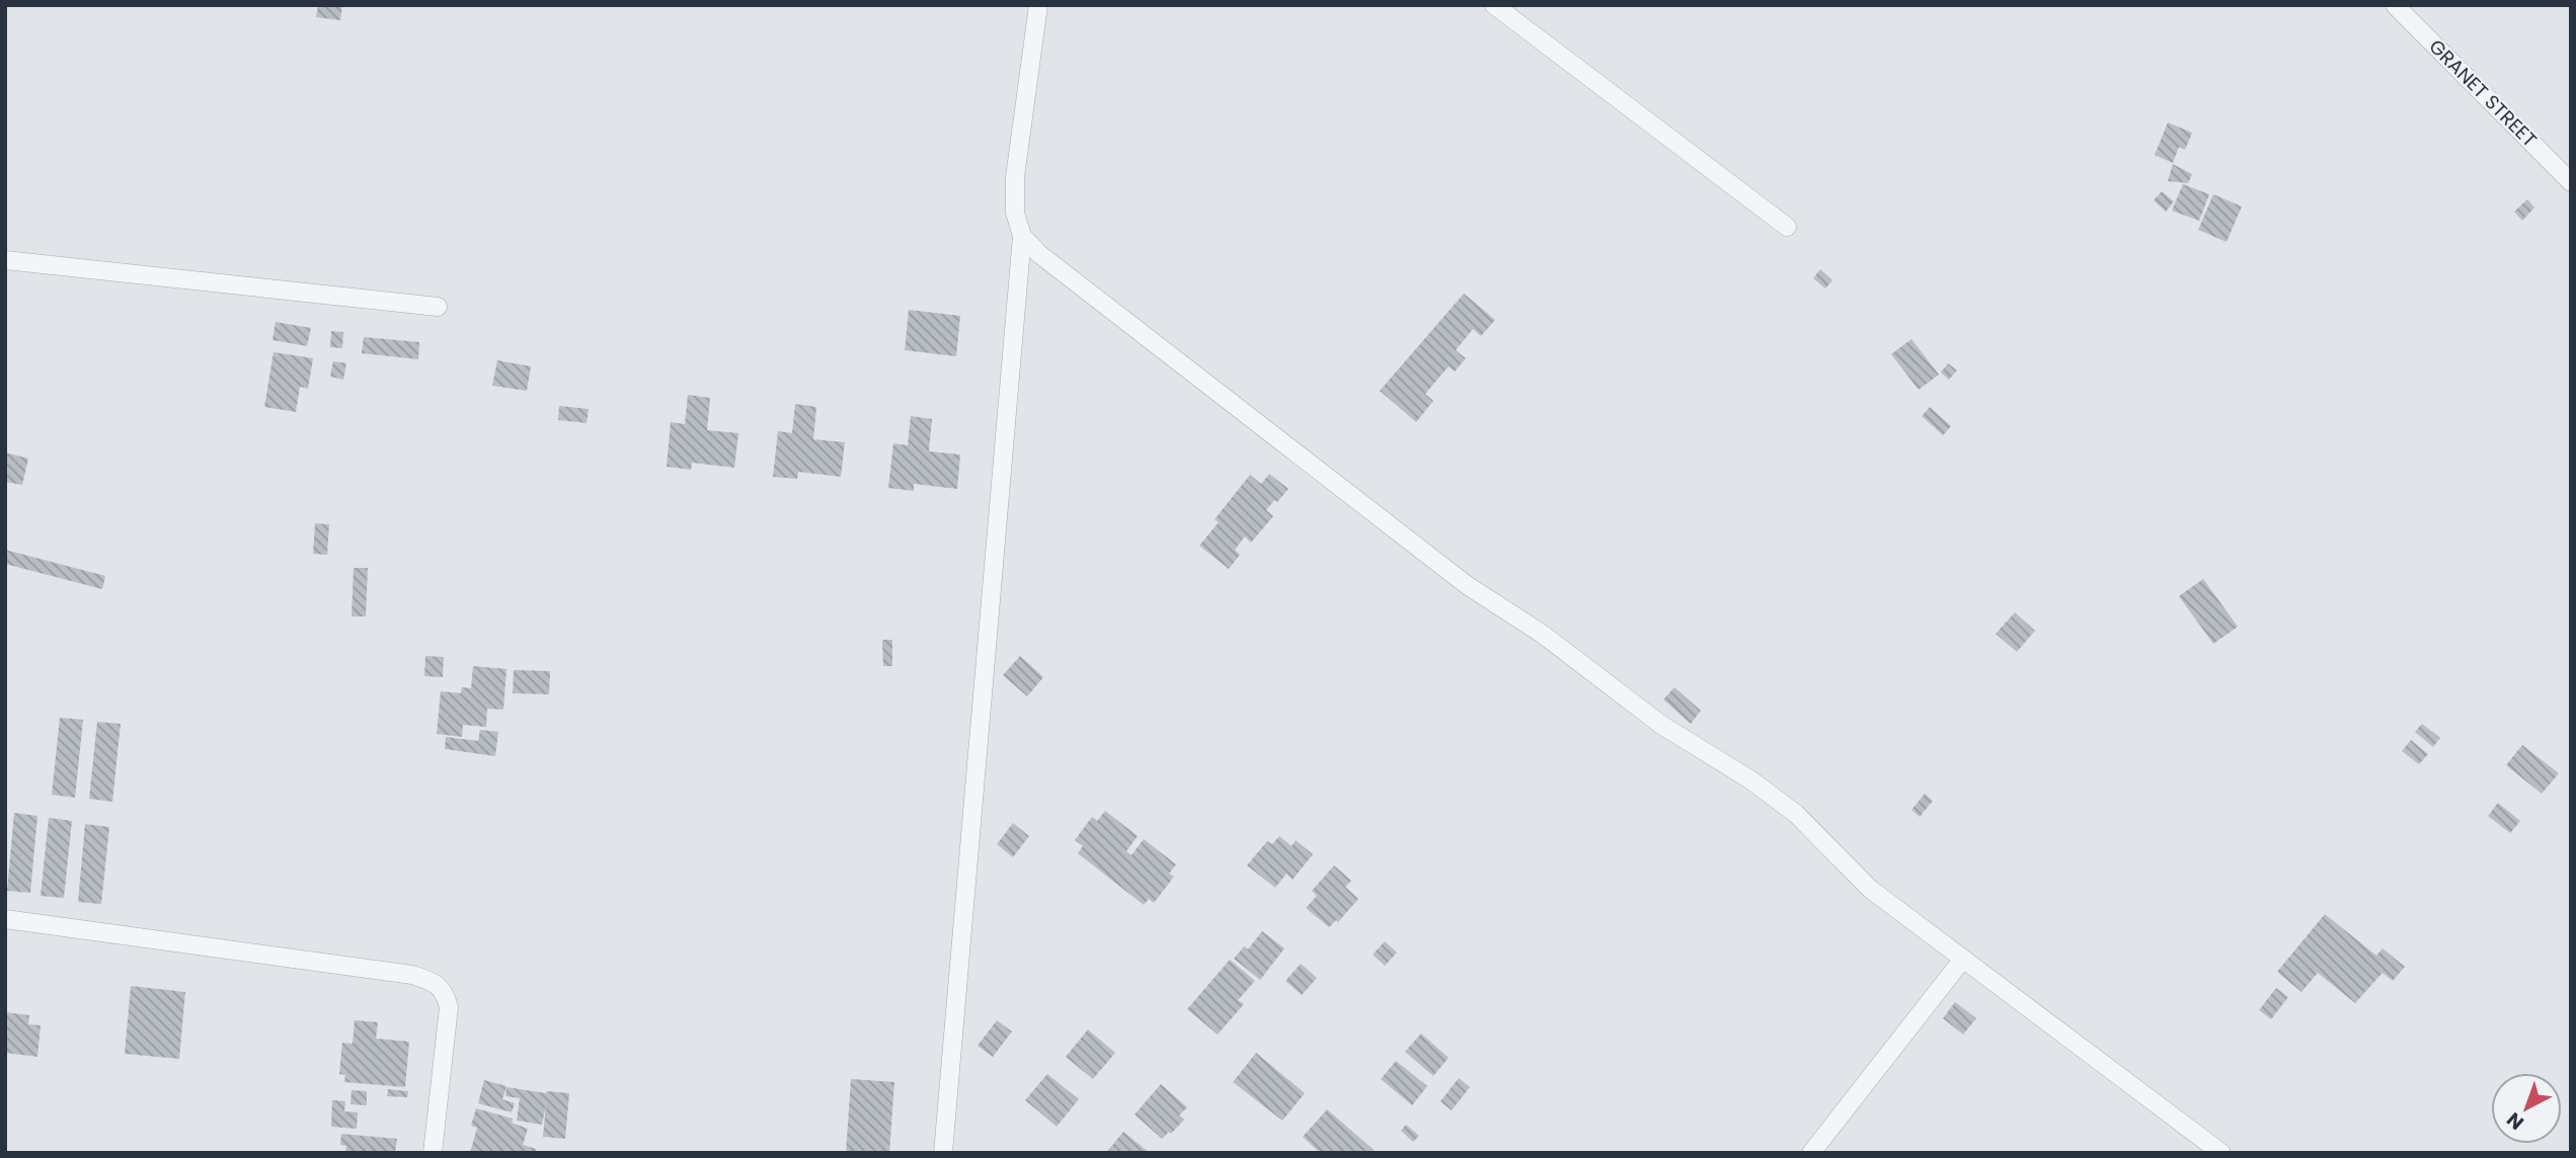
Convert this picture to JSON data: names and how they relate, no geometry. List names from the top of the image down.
{
  "streets": {
    "street": ["GRANET STREET"]
  },
  "north": "bottom left"
}
